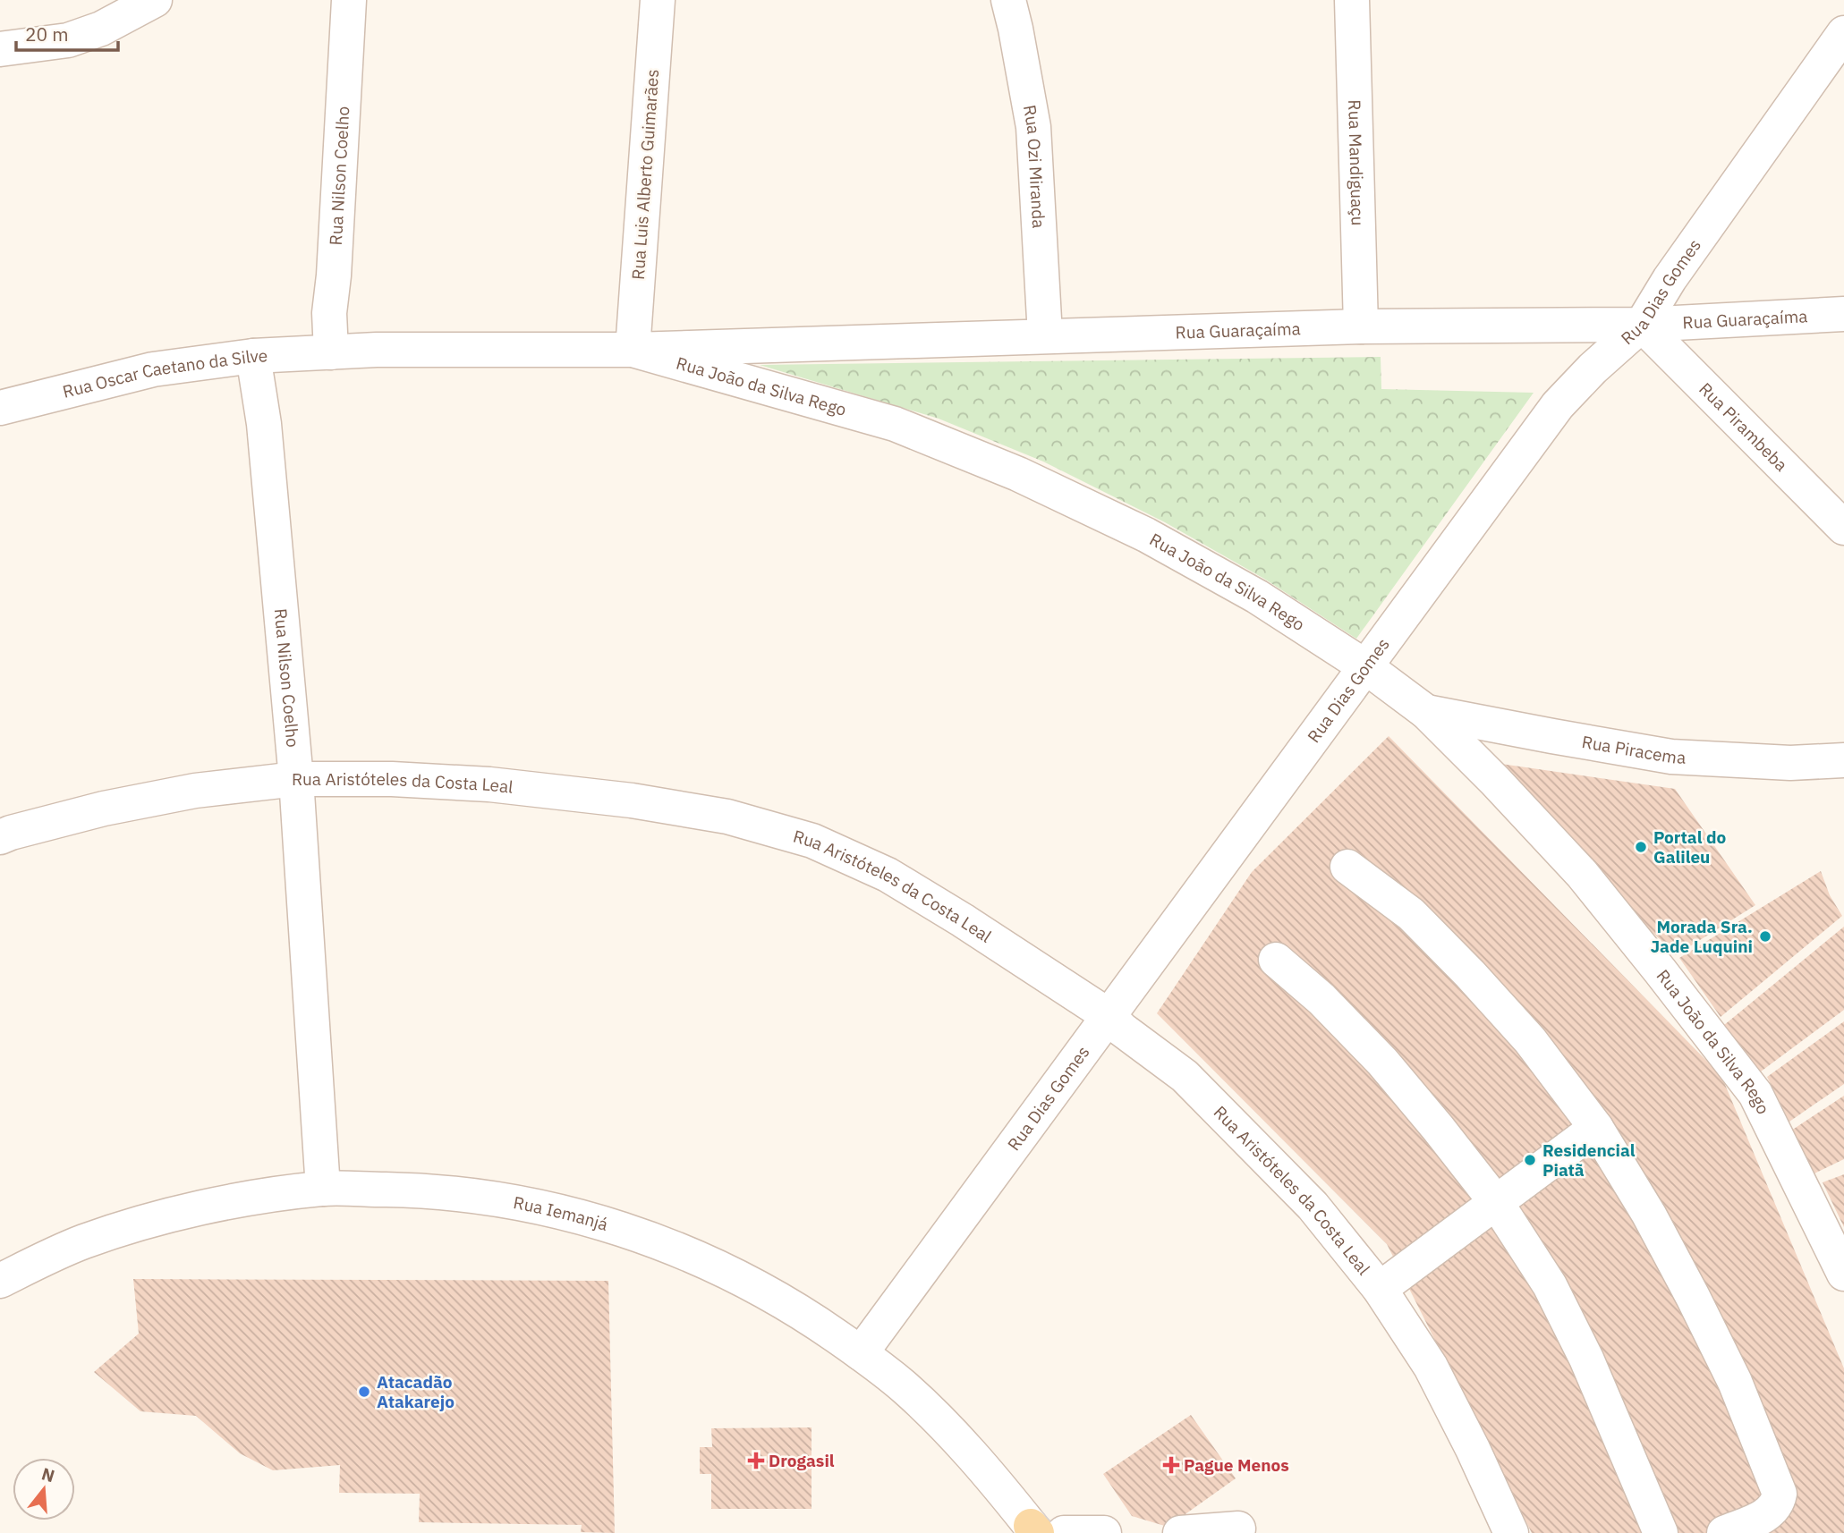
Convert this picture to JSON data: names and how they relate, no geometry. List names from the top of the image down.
{
  "streets": {
    "street": [
      "Rua Mandiguaçu",
      "Rua Ozi Miranda",
      "Rua Luis Alberto Guimarães",
      "Rua Nilson Coelho",
      "Rua Dias Gomes",
      "Rua Guaraçaíma",
      "Rua Oscar Caetano da Silve",
      "Rua João da Silva Rego",
      "Rua Pirambeba",
      "Rua Piracema",
      "Rua Aristóteles da Costa Leal",
      "Rua Iemanjá"
    ]
  },
  "crossings": [
    ["Rua Mandiguaçu", "Rua Guaraçaíma"],
    ["Rua Ozi Miranda", "Rua Guaraçaíma"],
    ["Rua Luis Alberto Guimarães", "Rua Guaraçaíma"],
    ["Rua Luis Alberto Guimarães", "Rua João da Silva Rego"],
    ["Rua Nilson Coelho", "Rua Oscar Caetano da Silve"],
    ["Rua Nilson Coelho", "Rua João da Silva Rego"],
    ["Rua Nilson Coelho", "Rua Aristóteles da Costa Leal"],
    ["Rua Nilson Coelho", "Rua Iemanjá"],
    ["Rua Dias Gomes", "Rua Guaraçaíma"],
    ["Rua Dias Gomes", "Rua João da Silva Rego"],
    ["Rua Dias Gomes", "Rua Pirambeba"],
    ["Rua Dias Gomes", "Rua Aristóteles da Costa Leal"],
    ["Rua Dias Gomes", "Rua Iemanjá"],
    ["Rua Guaraçaíma", "Rua João da Silva Rego"],
    ["Rua Guaraçaíma", "Rua Pirambeba"],
    ["Rua Oscar Caetano da Silve", "Rua João da Silva Rego"],
    ["Rua João da Silva Rego", "Rua Piracema"]
  ],
  "places": {
    "other": [
      "Portal do Galileu",
      "Morada Sra. Jade Luquini",
      "Residencial Piatã",
      "Atacadão Atakarejo"
    ],
    "health": ["Drogasil", "Pague Menos"]
  },
  "scale_bar": "20 m",
  "north": "top"
}
